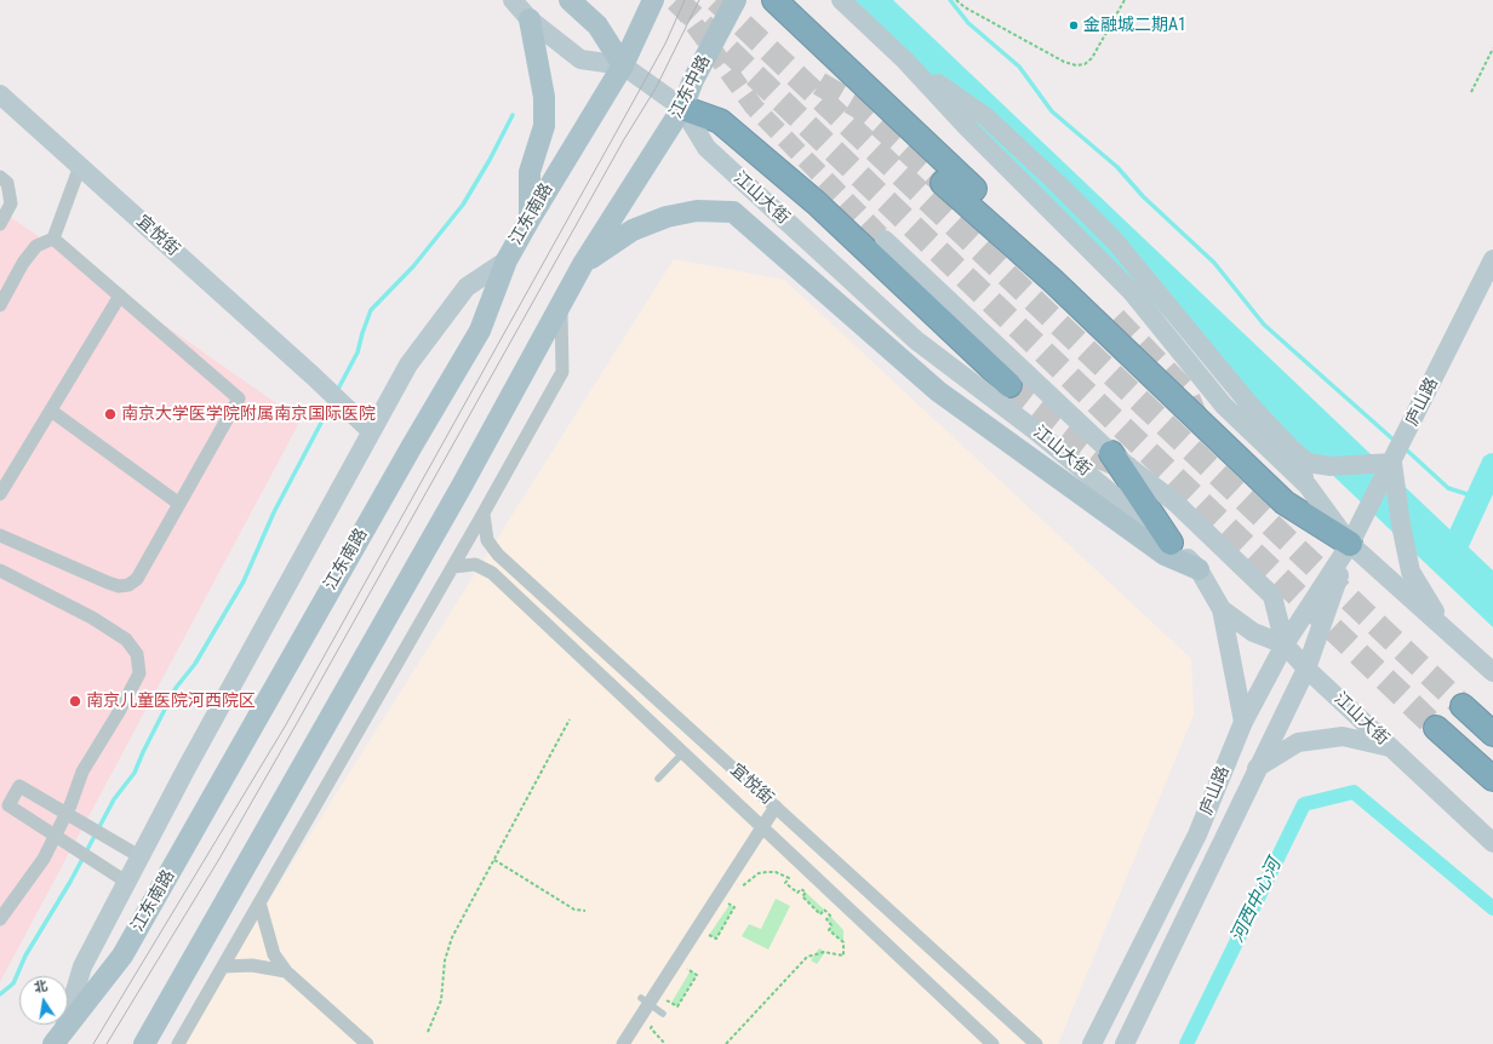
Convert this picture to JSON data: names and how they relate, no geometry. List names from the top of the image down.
{
  "streets": {
    "main road": [
      "江东中路",
      "江山大街",
      "江东南路",
      "宜悦街",
      "庐山路"
    ]
  },
  "crossings": [
    ["江东中路", "江山大街"],
    ["江山大街", "江东南路"],
    ["江山大街", "庐山路"]
  ],
  "water": ["河西中心河"],
  "places": ["金融城二期A1", "南京大学医学院附属南京国际医院", "南京儿童医院河西院区"],
  "north": "top"
}
